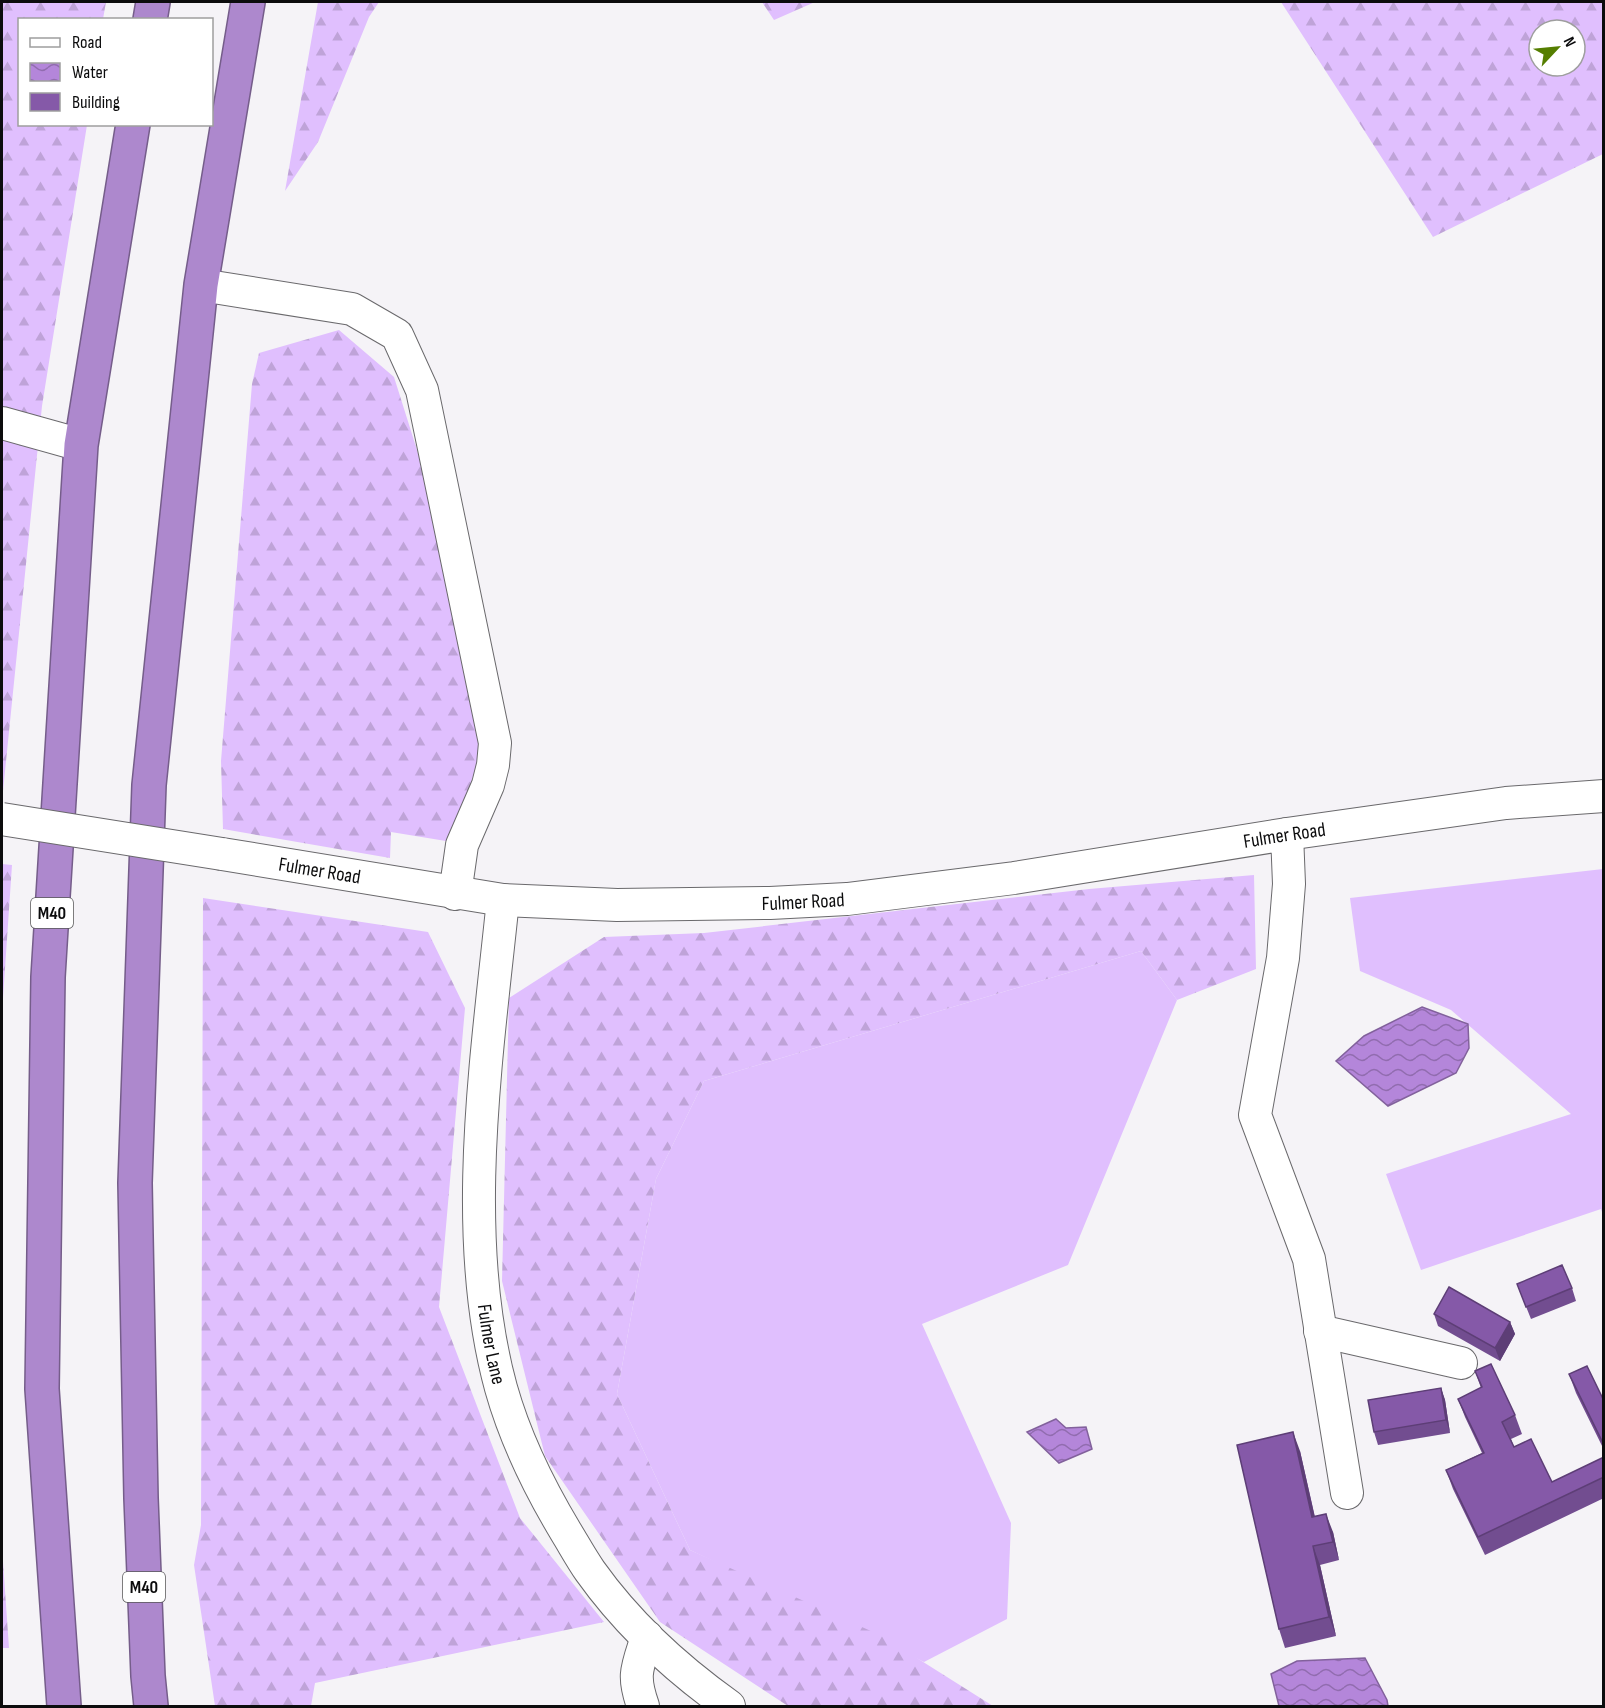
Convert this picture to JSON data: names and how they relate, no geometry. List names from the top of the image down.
{
  "streets": {
    "highway": ["M40"],
    "street": ["Fulmer Road", "Fulmer Lane"]
  },
  "crossings": [
    ["Fulmer Road", "Fulmer Lane"]
  ],
  "legend": ["Road", "Water", "Building"],
  "north": "top right"
}
